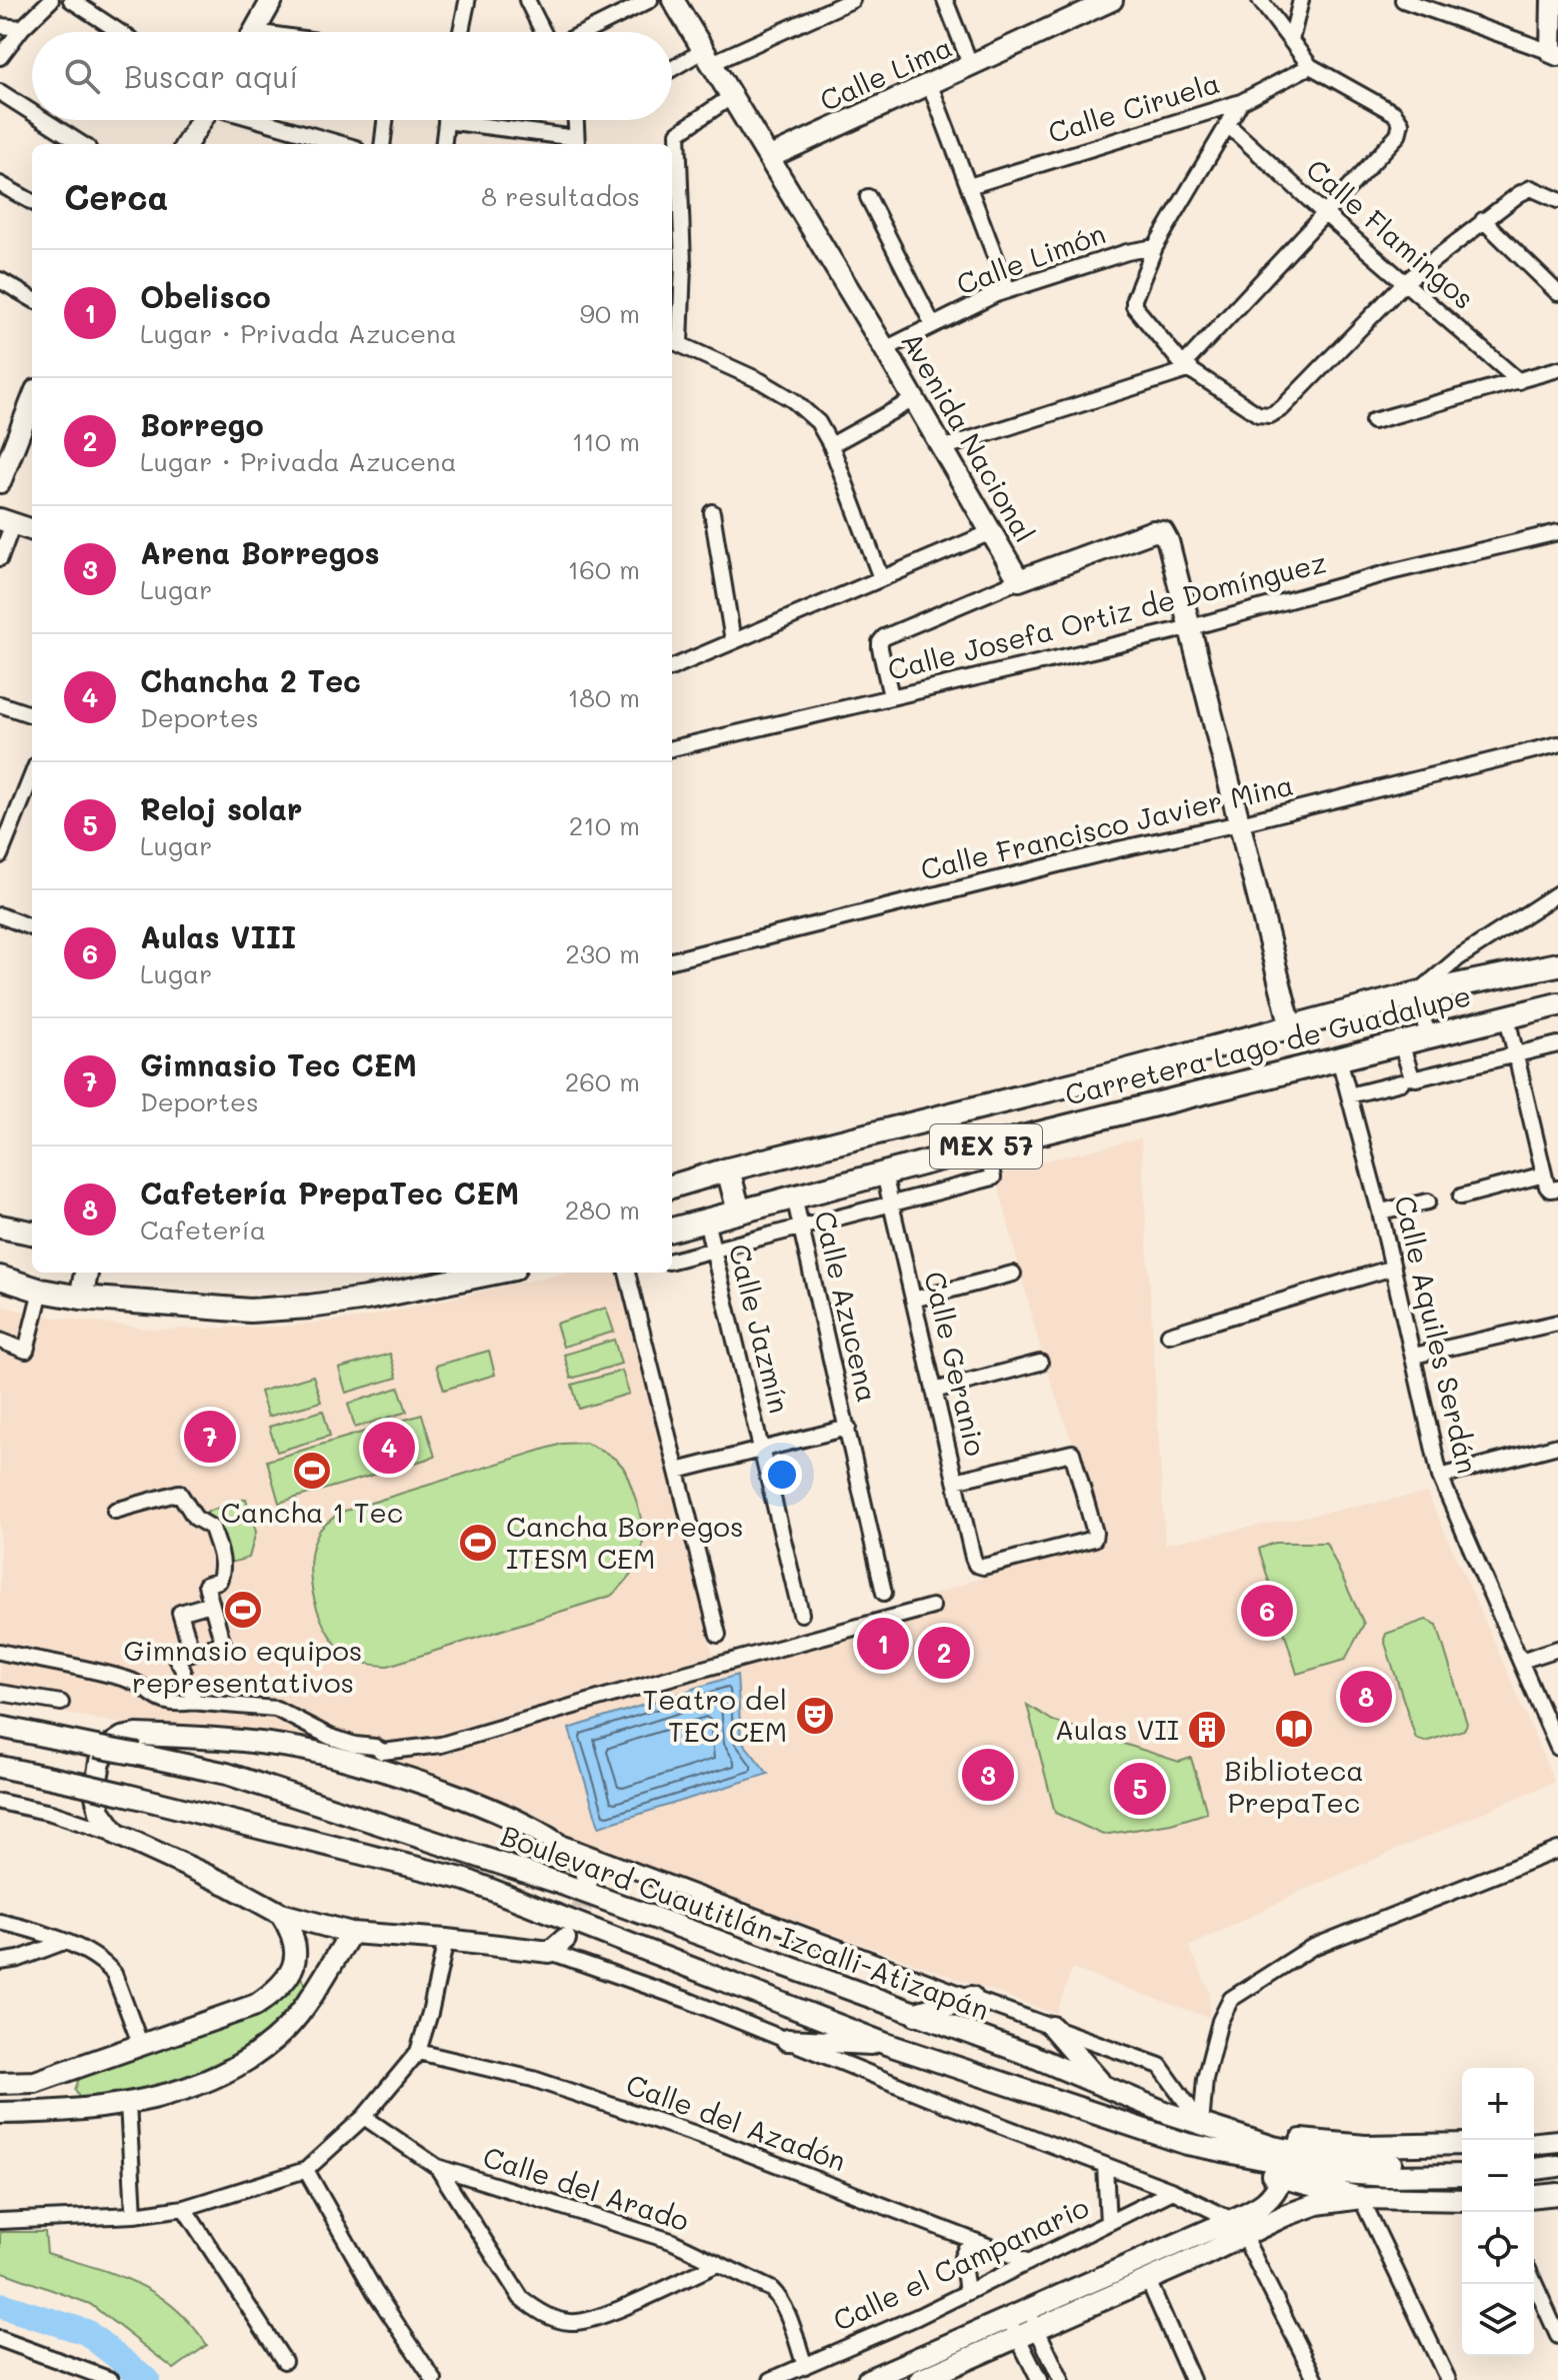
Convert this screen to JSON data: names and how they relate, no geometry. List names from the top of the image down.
{
  "streets": {
    "main road": ["Carretera Lago de Guadalupe", "MEX 57"],
    "street": [
      "Calle Lima",
      "Calle Ciruela",
      "Calle Flamingos",
      "Calle Limón",
      "Avenida Nacional",
      "Calle Josefa Ortiz de Domínguez",
      "Calle Francisco Javier Mina",
      "Calle Azucena",
      "Calle Jazmín",
      "Calle Aquiles Serdán",
      "Calle Geranio",
      "Boulevard Cuautitlán Izcalli-Atizapán",
      "Calle del Azadón",
      "Calle del Arado",
      "Calle el Campanario"
    ]
  },
  "crossings": [
    ["Calle Lima", "Avenida Nacional"],
    ["Calle Limón", "Avenida Nacional"],
    ["Avenida Nacional", "Calle Josefa Ortiz de Domínguez"],
    ["Avenida Nacional", "Calle Francisco Javier Mina"],
    ["Avenida Nacional", "Carretera Lago de Guadalupe"],
    ["Carretera Lago de Guadalupe", "Calle Azucena"],
    ["Carretera Lago de Guadalupe", "Calle Jazmín"],
    ["Carretera Lago de Guadalupe", "Calle Aquiles Serdán"],
    ["Carretera Lago de Guadalupe", "Calle Geranio"],
    ["Calle del Azadón", "Calle el Campanario"],
    ["Calle del Arado", "Calle el Campanario"]
  ],
  "places": {
    "sports": ["Cancha 1 Tec", "Cancha Borregos ITESM CEM", "Gimnasio equipos representativos"],
    "theatre": ["Teatro del TEC CEM"],
    "library": ["Biblioteca PrepaTec"],
    "building": ["Aulas VII"]
  },
  "page": {
    "search": "Buscar aquí",
    "heading": ["Cerca", "8 resultados"],
    "list": [
      {
        "mark": "1",
        "name": "Obelisco",
        "note": "Lugar · Privada Azucena",
        "value": "90 m"
      },
      {
        "mark": "2",
        "name": "Borrego",
        "note": "Lugar · Privada Azucena",
        "value": "110 m"
      },
      {
        "mark": "3",
        "name": "Arena Borregos",
        "note": "Lugar",
        "value": "160 m"
      },
      {
        "mark": "4",
        "name": "Chancha 2 Tec",
        "note": "Deportes",
        "value": "180 m"
      },
      {
        "mark": "5",
        "name": "Reloj solar",
        "note": "Lugar",
        "value": "210 m"
      },
      {
        "mark": "6",
        "name": "Aulas VIII",
        "note": "Lugar",
        "value": "230 m"
      },
      {
        "mark": "7",
        "name": "Gimnasio Tec CEM",
        "note": "Deportes",
        "value": "260 m"
      },
      {
        "mark": "8",
        "name": "Cafetería PrepaTec CEM",
        "note": "Cafetería",
        "value": "280 m"
      }
    ],
    "pins": [
      "7",
      "4",
      "6",
      "1",
      "2",
      "8",
      "3",
      "5"
    ],
    "map_buttons": ["+", "−"]
  }
}
